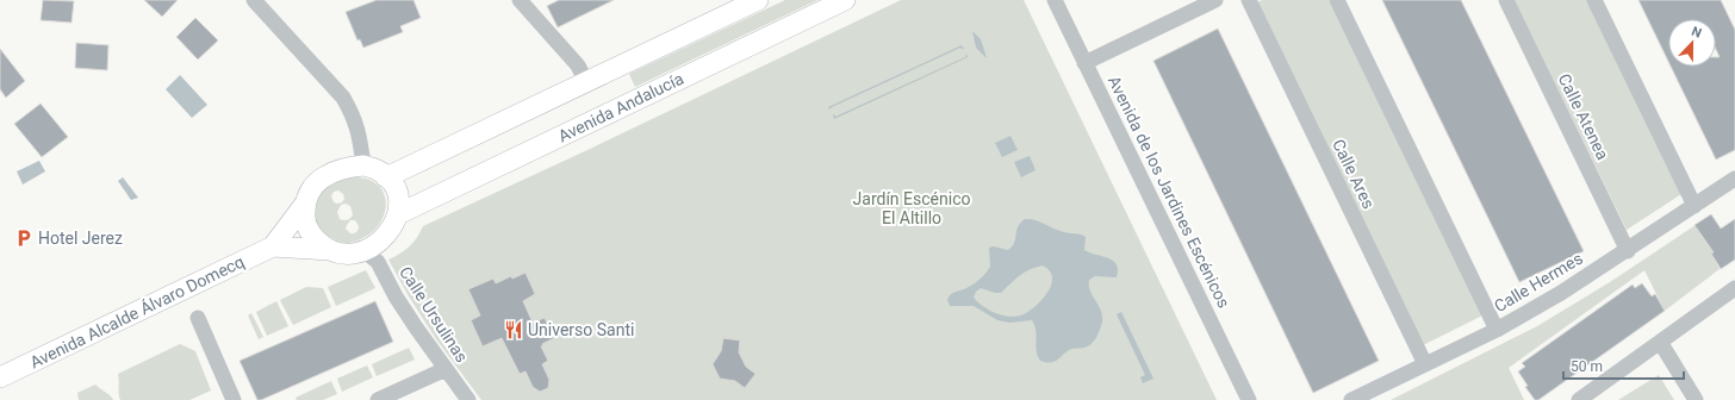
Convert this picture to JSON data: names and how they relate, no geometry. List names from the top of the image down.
{
  "streets": {
    "main road": ["Avenida Andalucía", "Avenida Alcalde Álvaro Domecq"],
    "street": [
      "Calle Atenea",
      "Calle Ares",
      "Avenida de los Jardines Escénicos",
      "Calle Hermes",
      "Calle Ursulinas"
    ]
  },
  "crossings": [
    ["Avenida Andalucía", "Avenida Alcalde Álvaro Domecq"],
    ["Avenida Andalucía", "Calle Ursulinas"],
    ["Calle Atenea", "Calle Hermes"],
    ["Calle Ares", "Calle Hermes"],
    ["Avenida Alcalde Álvaro Domecq", "Calle Ursulinas"]
  ],
  "parks": ["Jardín Escénico El Altillo"],
  "places": {
    "parking": ["Hotel Jerez"],
    "restaurant": ["Universo Santi"]
  },
  "scale_bar": "50 m",
  "north": "top"
}
